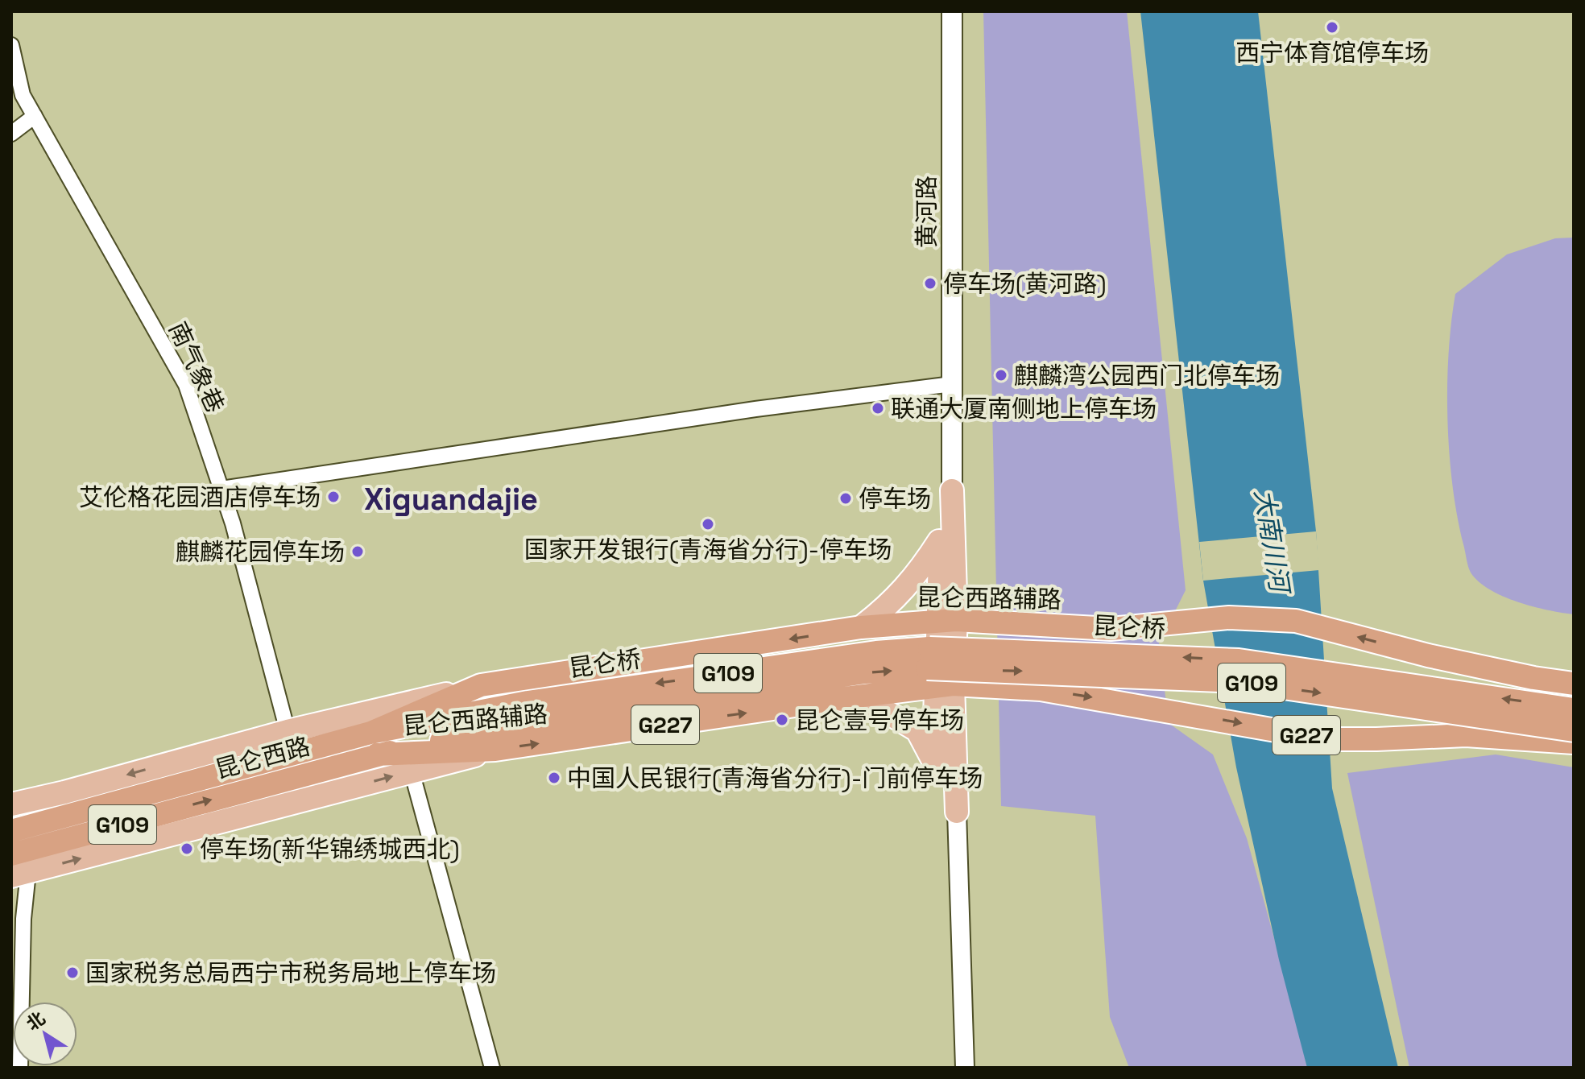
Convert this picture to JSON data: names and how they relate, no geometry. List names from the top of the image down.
{
  "streets": {
    "highway": [
      "昆仑西路辅路",
      "昆仑桥",
      "G109",
      "G227",
      "昆仑西路"
    ],
    "main road": ["黄河路"],
    "street": ["南气象巷"]
  },
  "crossings": [
    ["昆仑西路辅路", "昆仑西路"],
    ["昆仑桥", "昆仑西路"]
  ],
  "districts": ["Xiguandajie"],
  "water": ["大南川河"],
  "places": [
    "西宁体育馆停车场",
    "停车场(黄河路)",
    "麒麟湾公园西门北停车场",
    "联通大厦南侧地上停车场",
    "艾伦格花园酒店停车场",
    "停车场",
    "国家开发银行(青海省分行)-停车场",
    "麒麟花园停车场",
    "昆仑壹号停车场",
    "中国人民银行(青海省分行)-门前停车场",
    "停车场(新华锦绣城西北)",
    "国家税务总局西宁市税务局地上停车场"
  ],
  "north": "top left"
}
